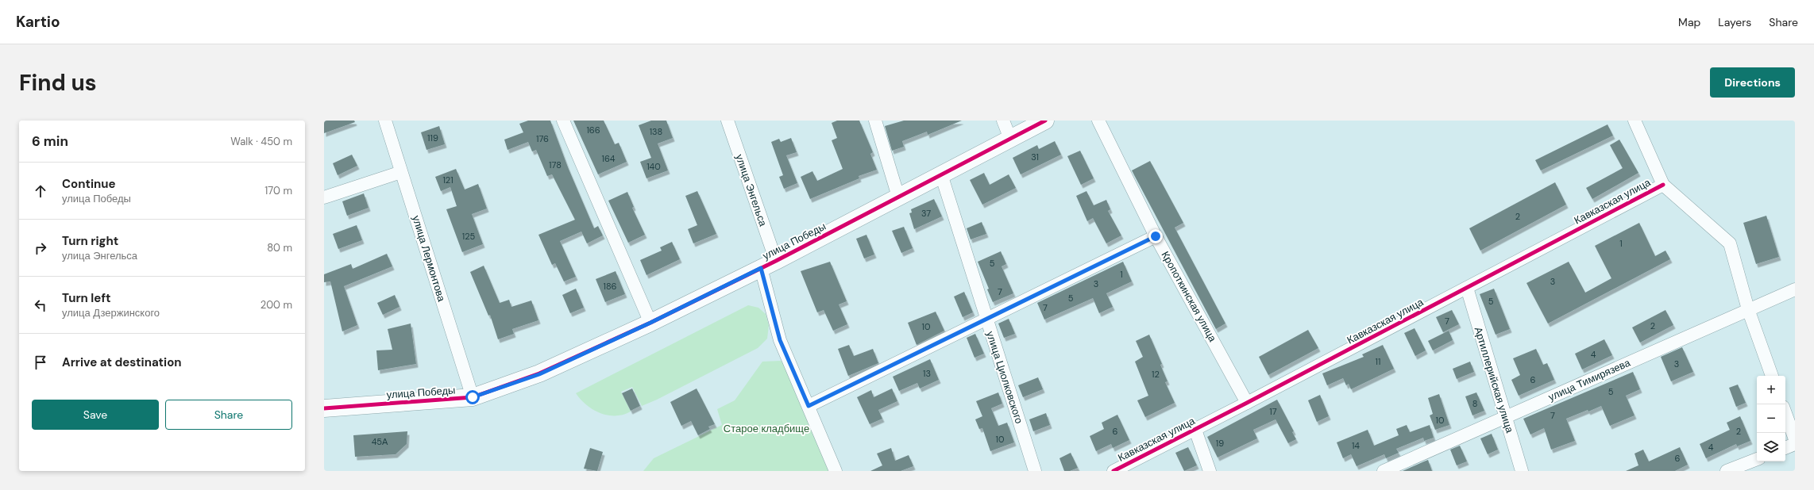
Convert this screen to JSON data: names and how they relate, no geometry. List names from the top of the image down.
{
  "streets": {
    "street": [
      "улица Энгельса",
      "Кавказская улица",
      "улица Победы",
      "улица Лермонтова",
      "Кропоткинская улица",
      "улица Циолковского",
      "Артиллерийская улица",
      "улица Тимирязева"
    ]
  },
  "crossings": [
    ["улица Энгельса", "улица Победы"],
    ["Кавказская улица", "Кропоткинская улица"],
    ["Кавказская улица", "Артиллерийская улица"],
    ["улица Победы", "улица Лермонтова"],
    ["улица Победы", "улица Циолковского"],
    ["Артиллерийская улица", "улица Тимирязева"]
  ],
  "parks": ["Старое кладбище"],
  "house_numbers": [
    "166",
    "138",
    "119",
    "176",
    "31",
    "164",
    "178",
    "140",
    "121",
    "37",
    "2",
    "125",
    "1",
    "5",
    "1",
    "3",
    "3",
    "186",
    "7",
    "5",
    "5",
    "7",
    "7",
    "2",
    "10",
    "4",
    "11",
    "3",
    "13",
    "12",
    "6",
    "5",
    "8",
    "17",
    "7",
    "10",
    "6",
    "2",
    "10",
    "45А",
    "19",
    "14",
    "4",
    "6"
  ],
  "page": {
    "header": "Kartio",
    "nav": ["Map", "Layers", "Share"],
    "buttons": [
      "Directions",
      ["Save", "Share"]
    ],
    "title": "Find us",
    "heading": ["6 min", "Walk · 450 m"],
    "list": [
      ["Continue", "улица Победы", "170 m"],
      ["Turn right", "улица Энгельса", "80 m"],
      ["Turn left", "улица Дзержинского", "200 m"],
      "Arrive at destination"
    ],
    "map_buttons": ["+", "−"]
  }
}
